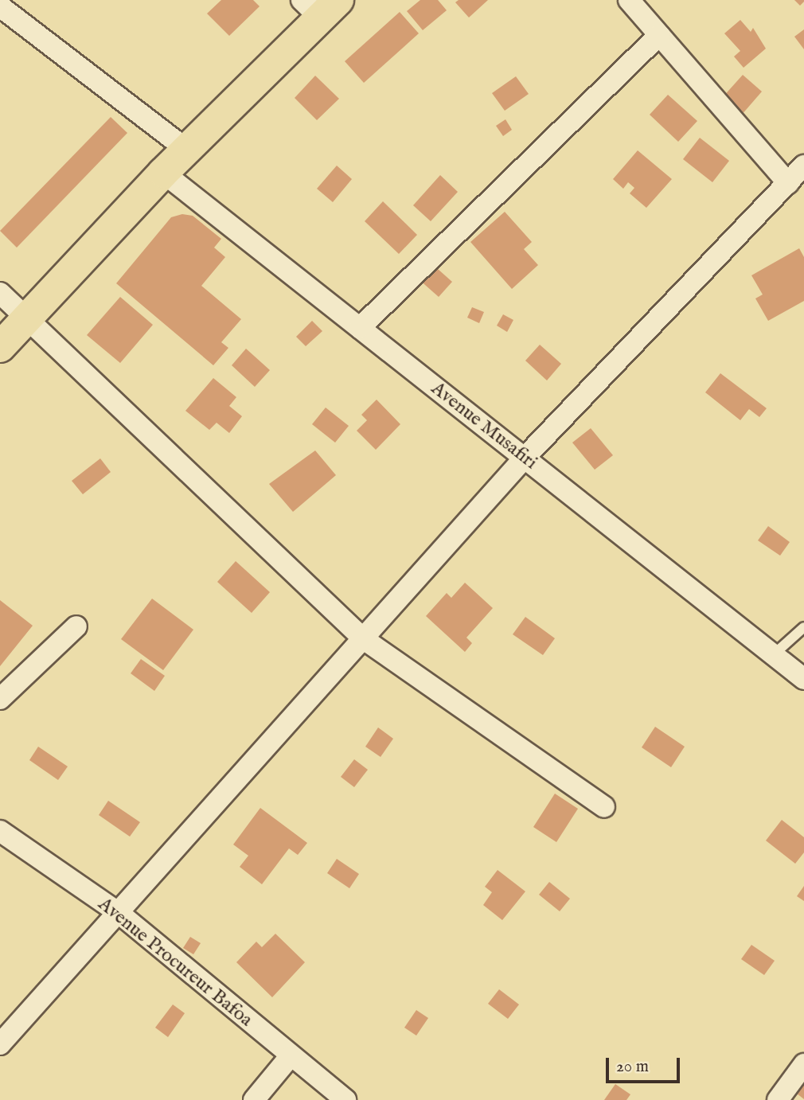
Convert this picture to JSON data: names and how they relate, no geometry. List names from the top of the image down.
{
  "streets": {
    "street": ["Avenue Musafiri", "Avenue Procureur Bafoa"]
  },
  "scale_bar": "20 m"
}
